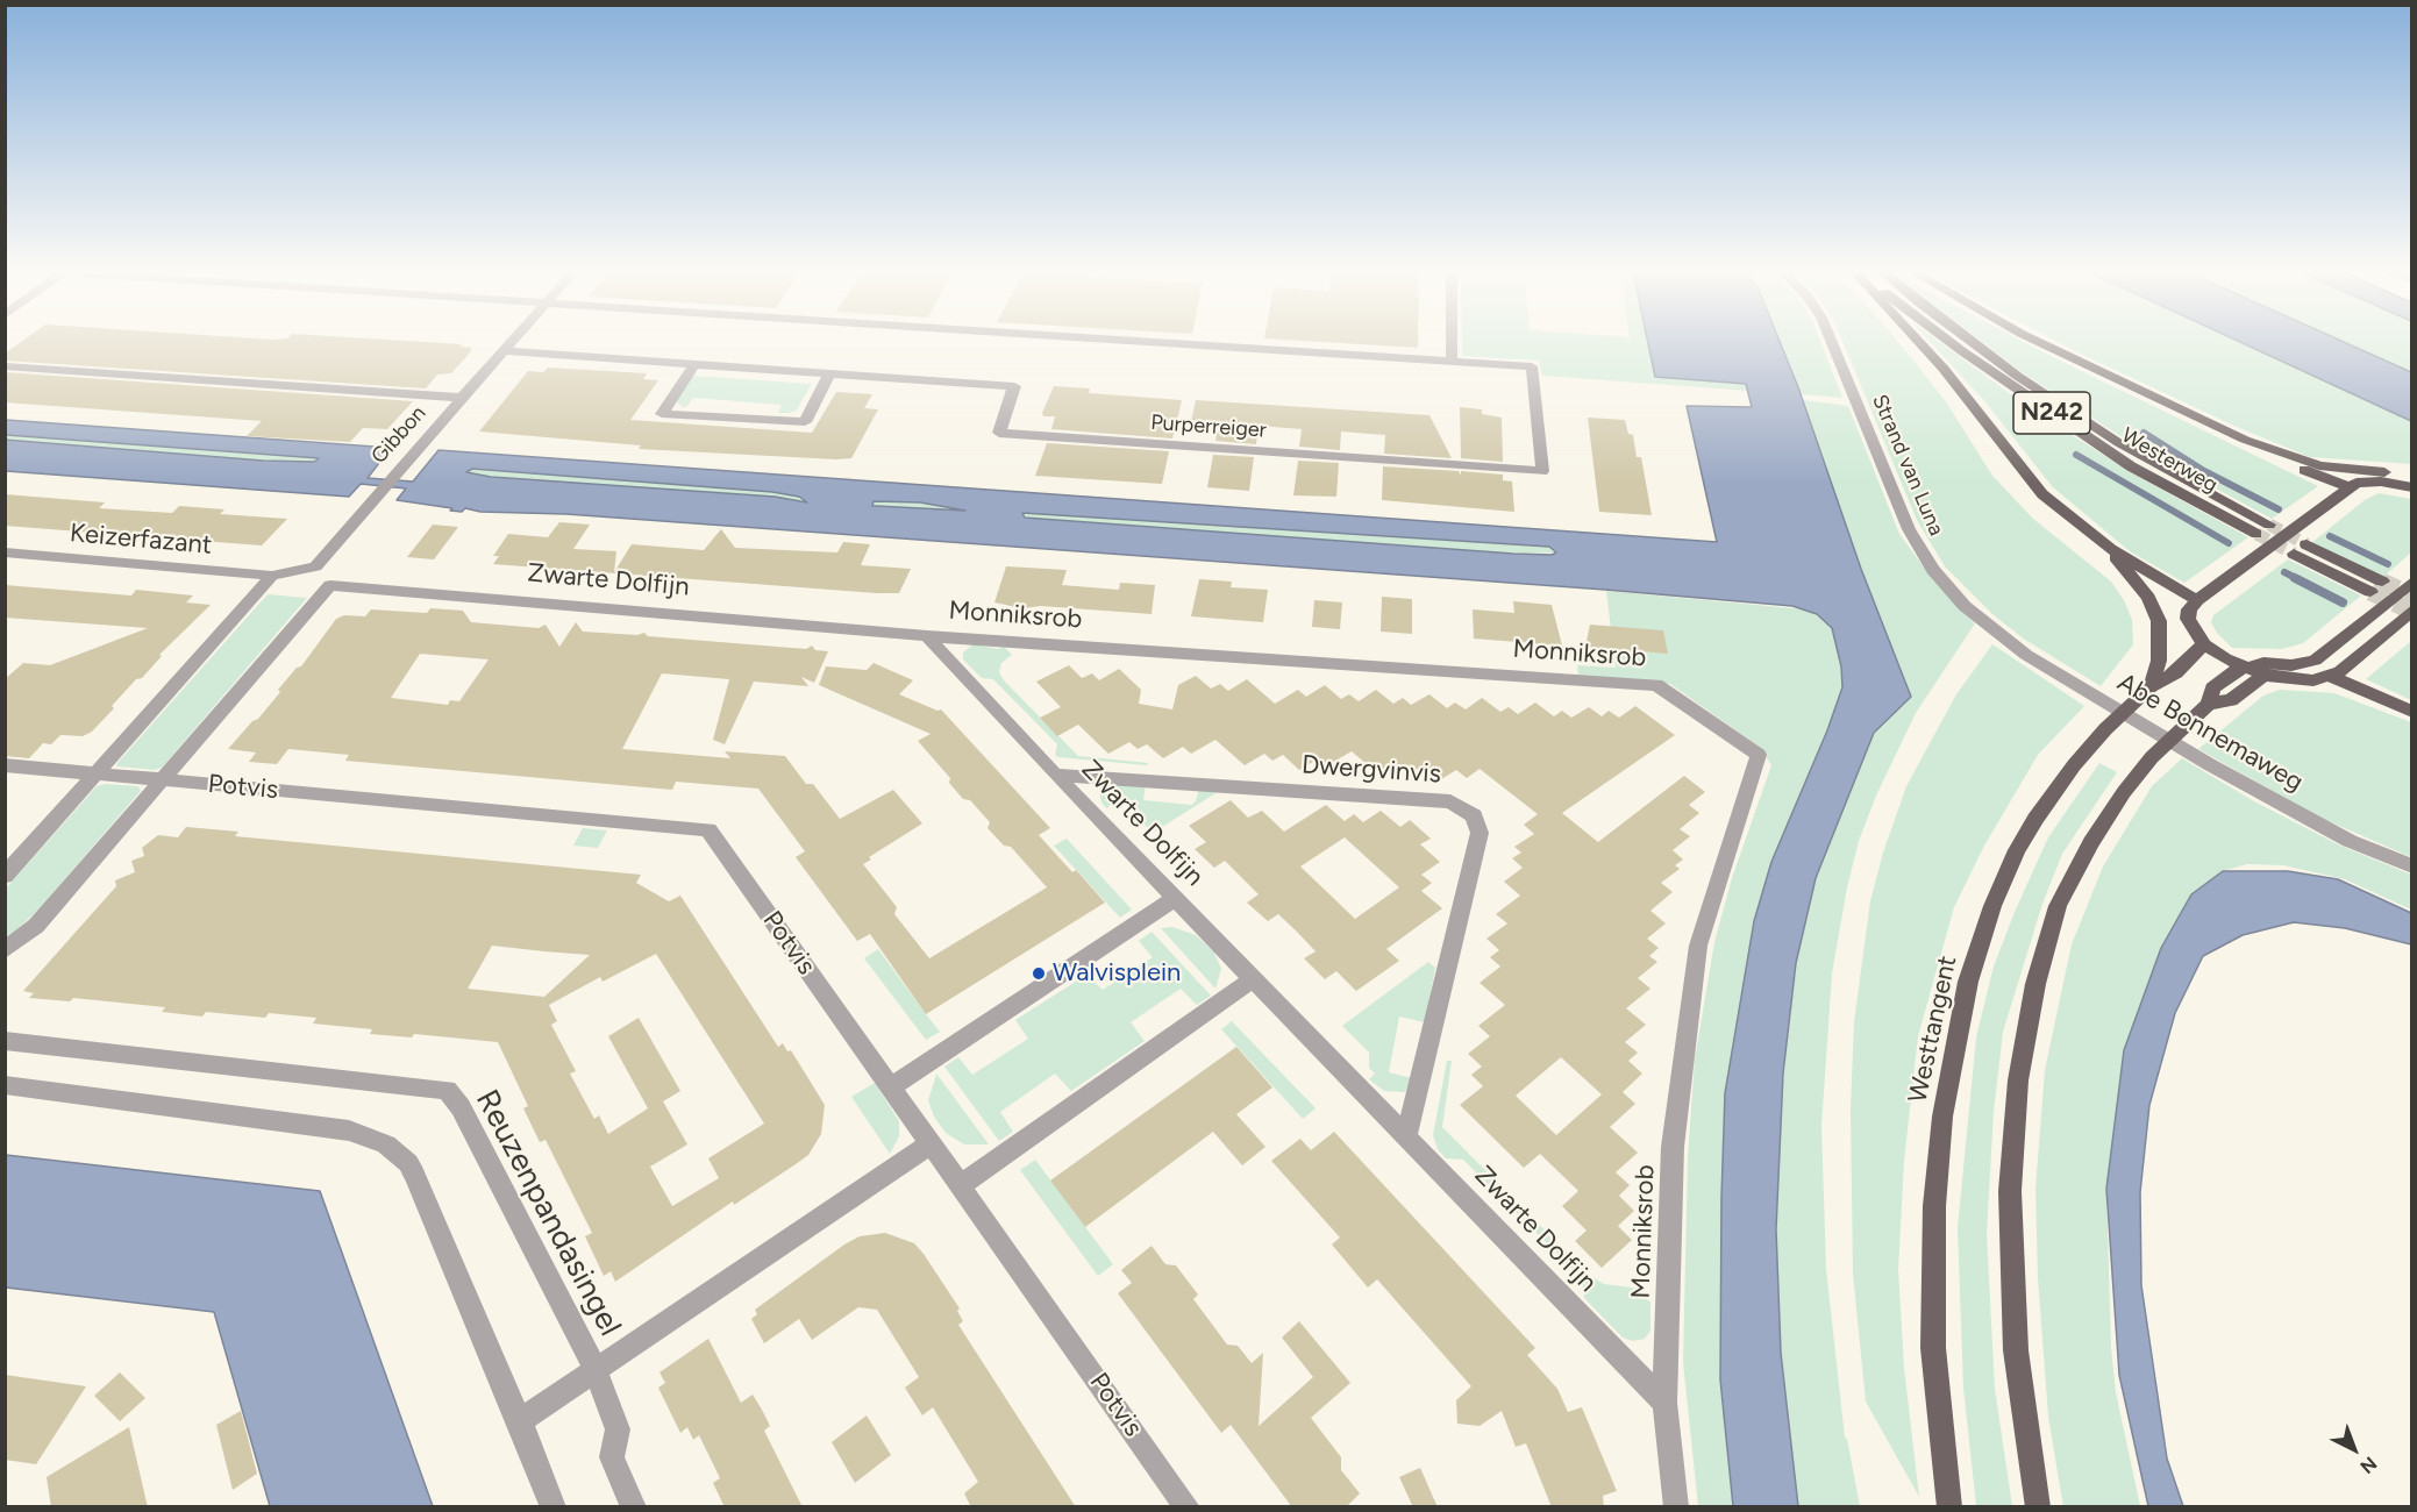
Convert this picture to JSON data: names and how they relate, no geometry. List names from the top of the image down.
{
  "streets": {
    "main road": ["N242", "Westerweg", "Westtangent"],
    "street": [
      "Purperreiger",
      "Gibbon",
      "Strand van Luna",
      "Keizerfazant",
      "Zwarte Dolfijn",
      "Monniksrob",
      "Abe Bonnemaweg",
      "Dwergvinvis",
      "Potvis",
      "Reuzenpandasingel"
    ]
  },
  "crossings": [
    ["Purperreiger", "Gibbon"],
    ["Strand van Luna", "Abe Bonnemaweg"],
    ["Zwarte Dolfijn", "Monniksrob"],
    ["Zwarte Dolfijn", "Dwergvinvis"]
  ],
  "places": ["Walvisplein"],
  "north": "bottom right"
}
